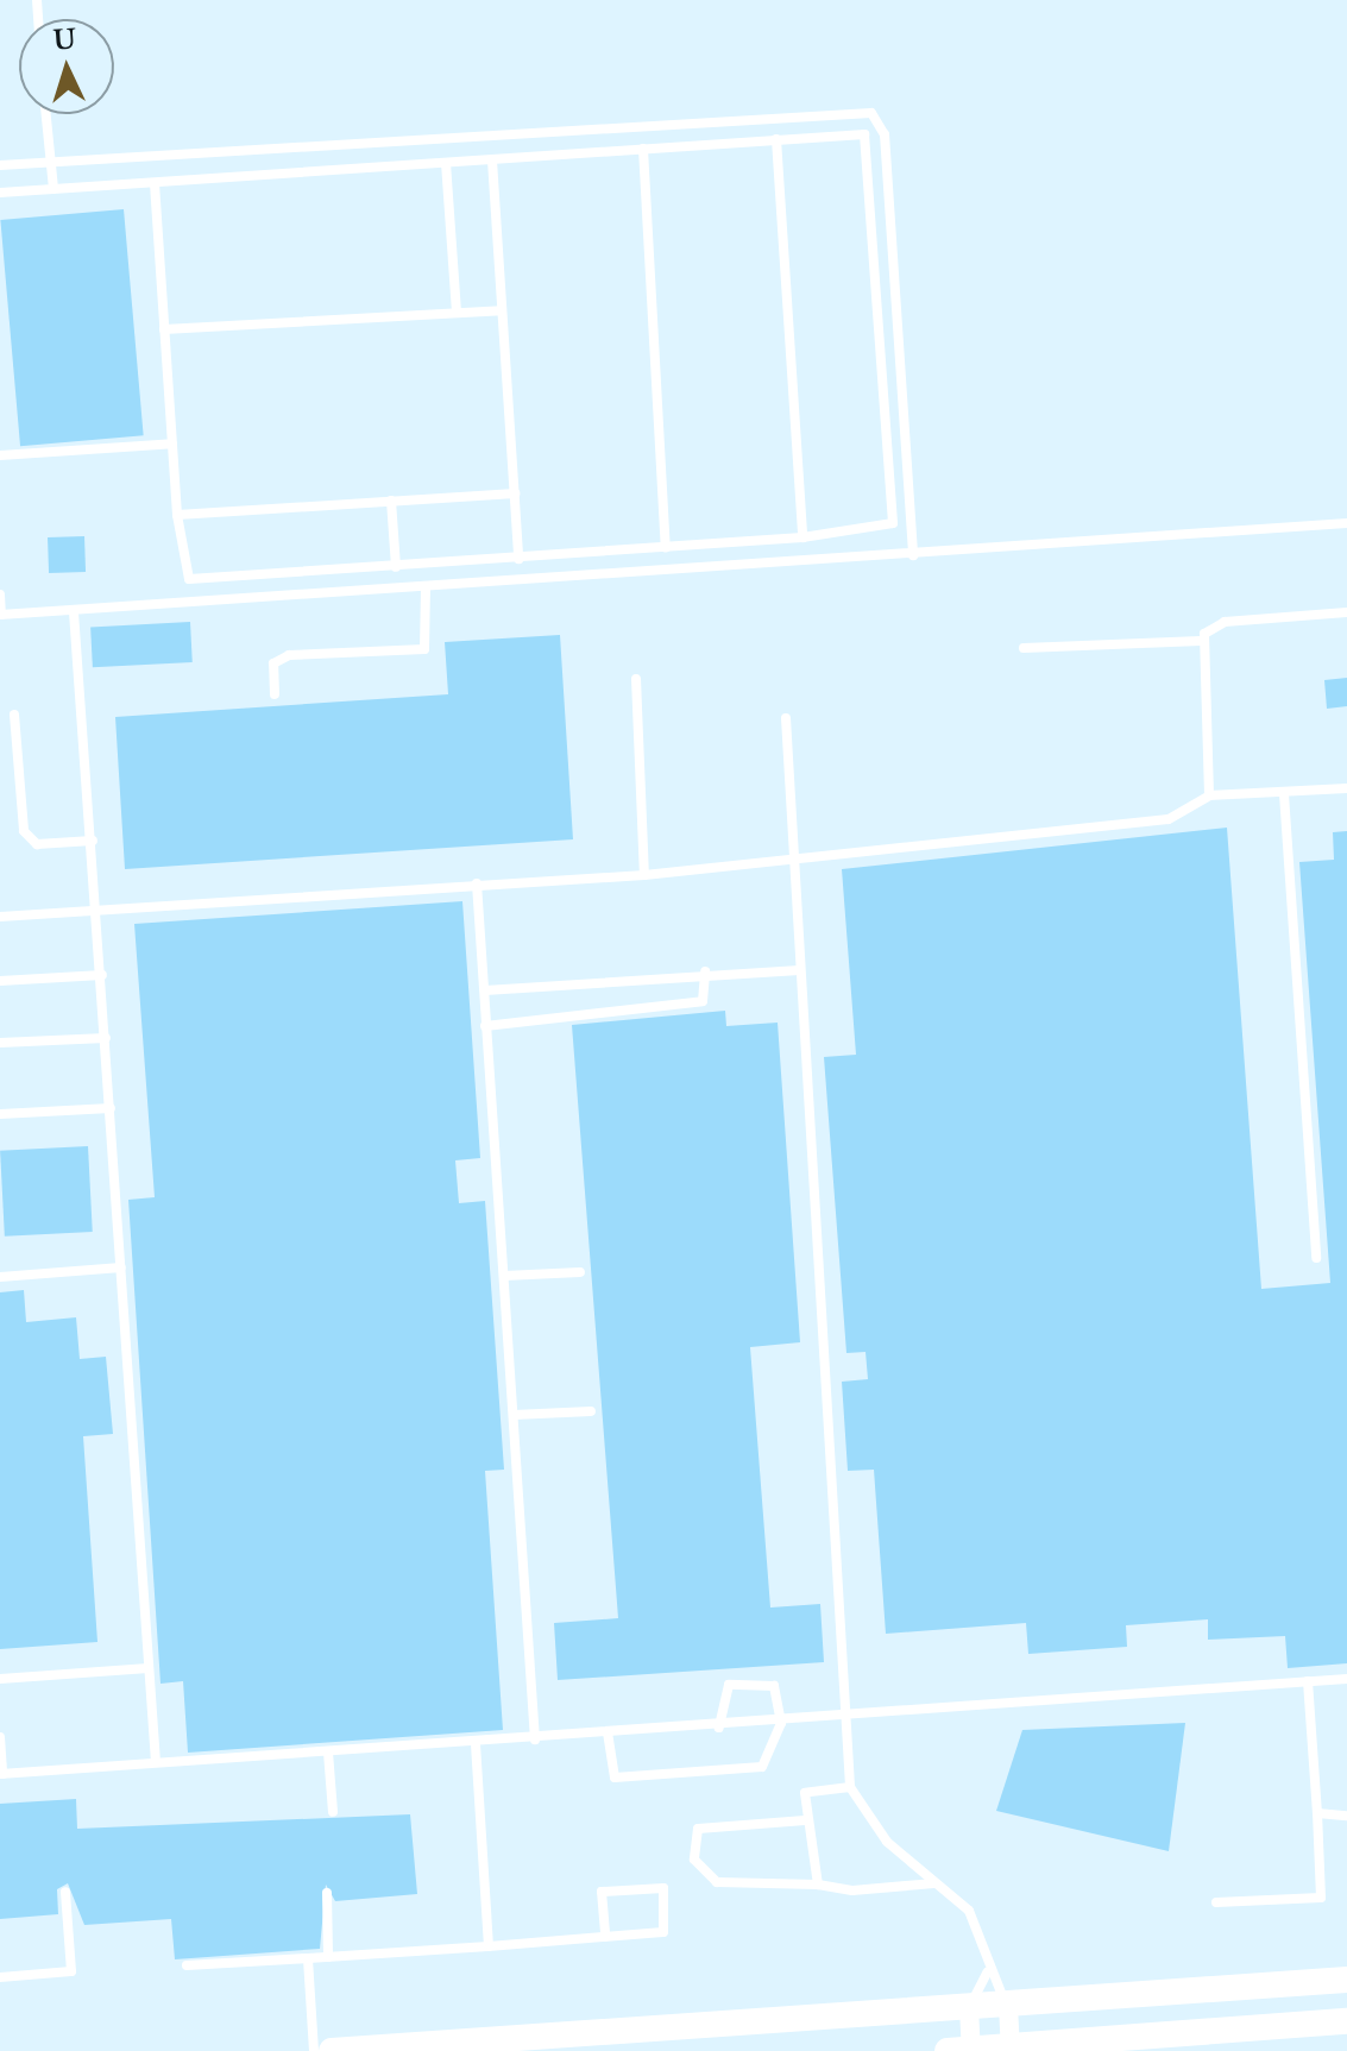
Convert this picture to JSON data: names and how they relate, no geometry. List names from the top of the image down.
{
  "north": "top"
}
